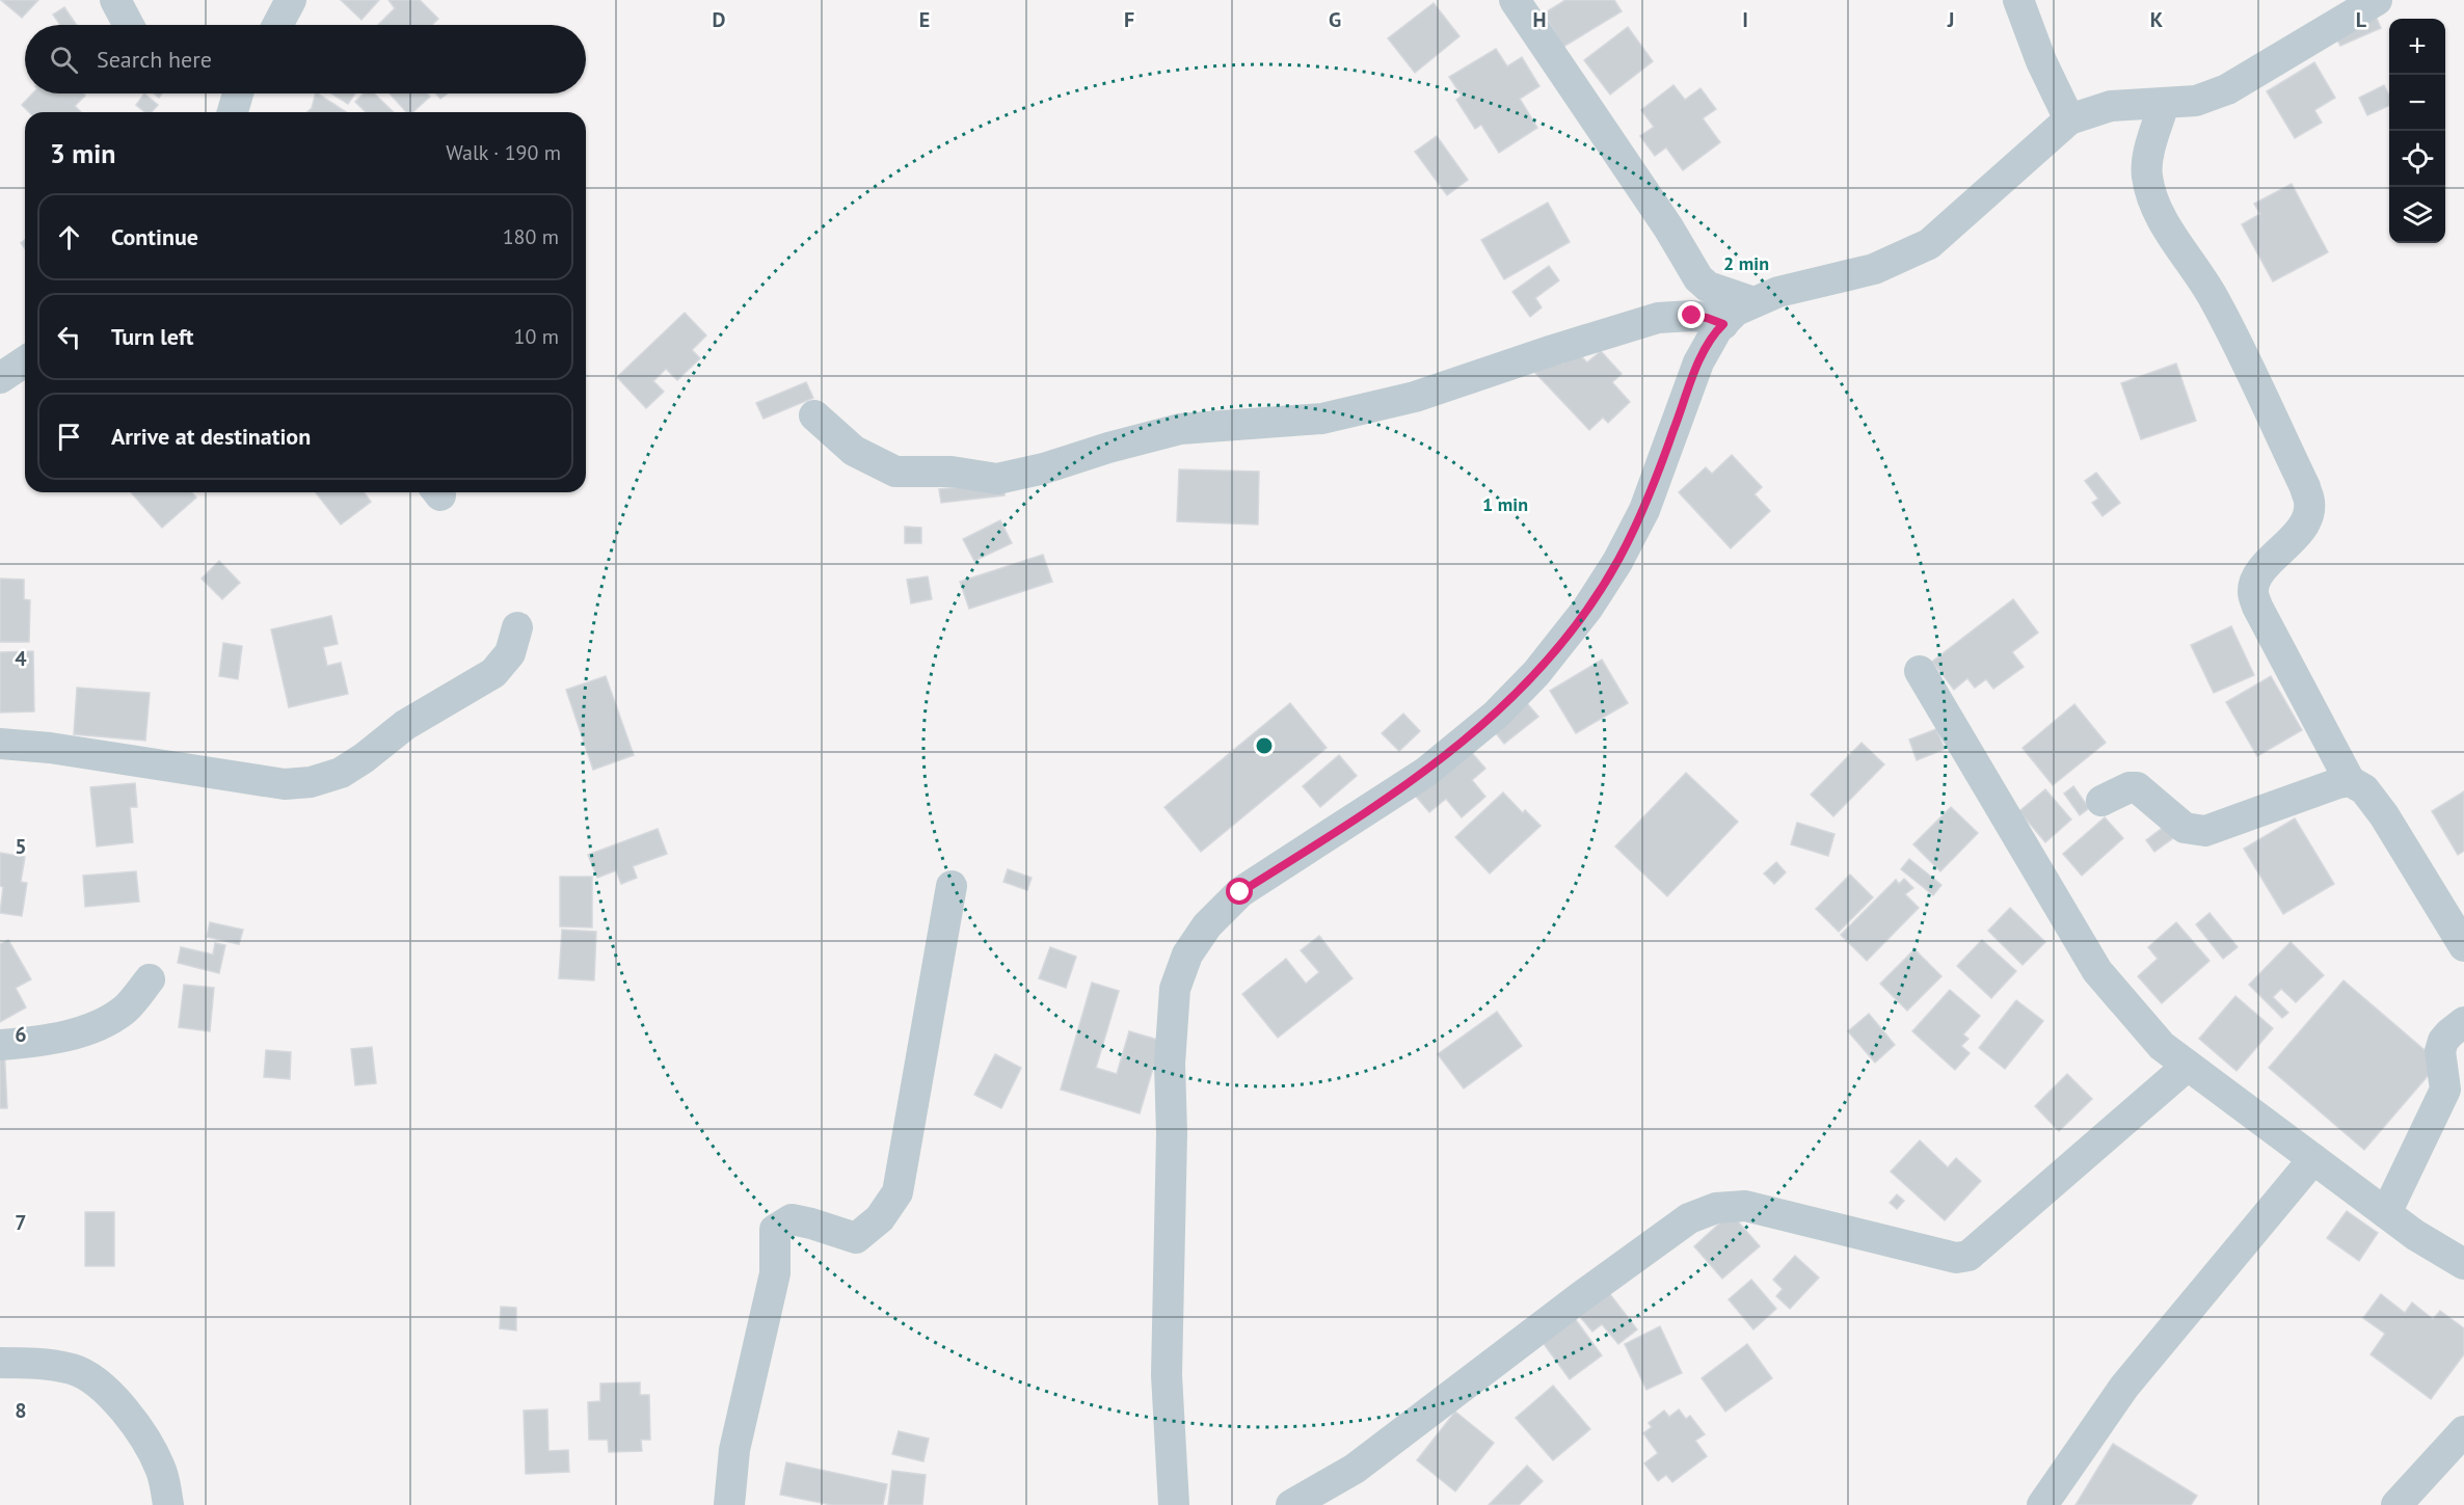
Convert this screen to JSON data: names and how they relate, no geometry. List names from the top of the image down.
{
  "page": {
    "map_buttons": ["+", "−"],
    "search": "Search here",
    "heading": ["3 min", "Walk · 190 m"],
    "list": [
      ["Continue", "180 m"],
      ["Turn left", "10 m"],
      "Arrive at destination"
    ]
  },
  "grid": {
    "columns": [
      "D",
      "E",
      "F",
      "G",
      "H",
      "I",
      "J",
      "K",
      "L"
    ],
    "rows": [
      "4",
      "5",
      "6",
      "7",
      "8"
    ]
  },
  "rings": ["2 min", "1 min"]
}
